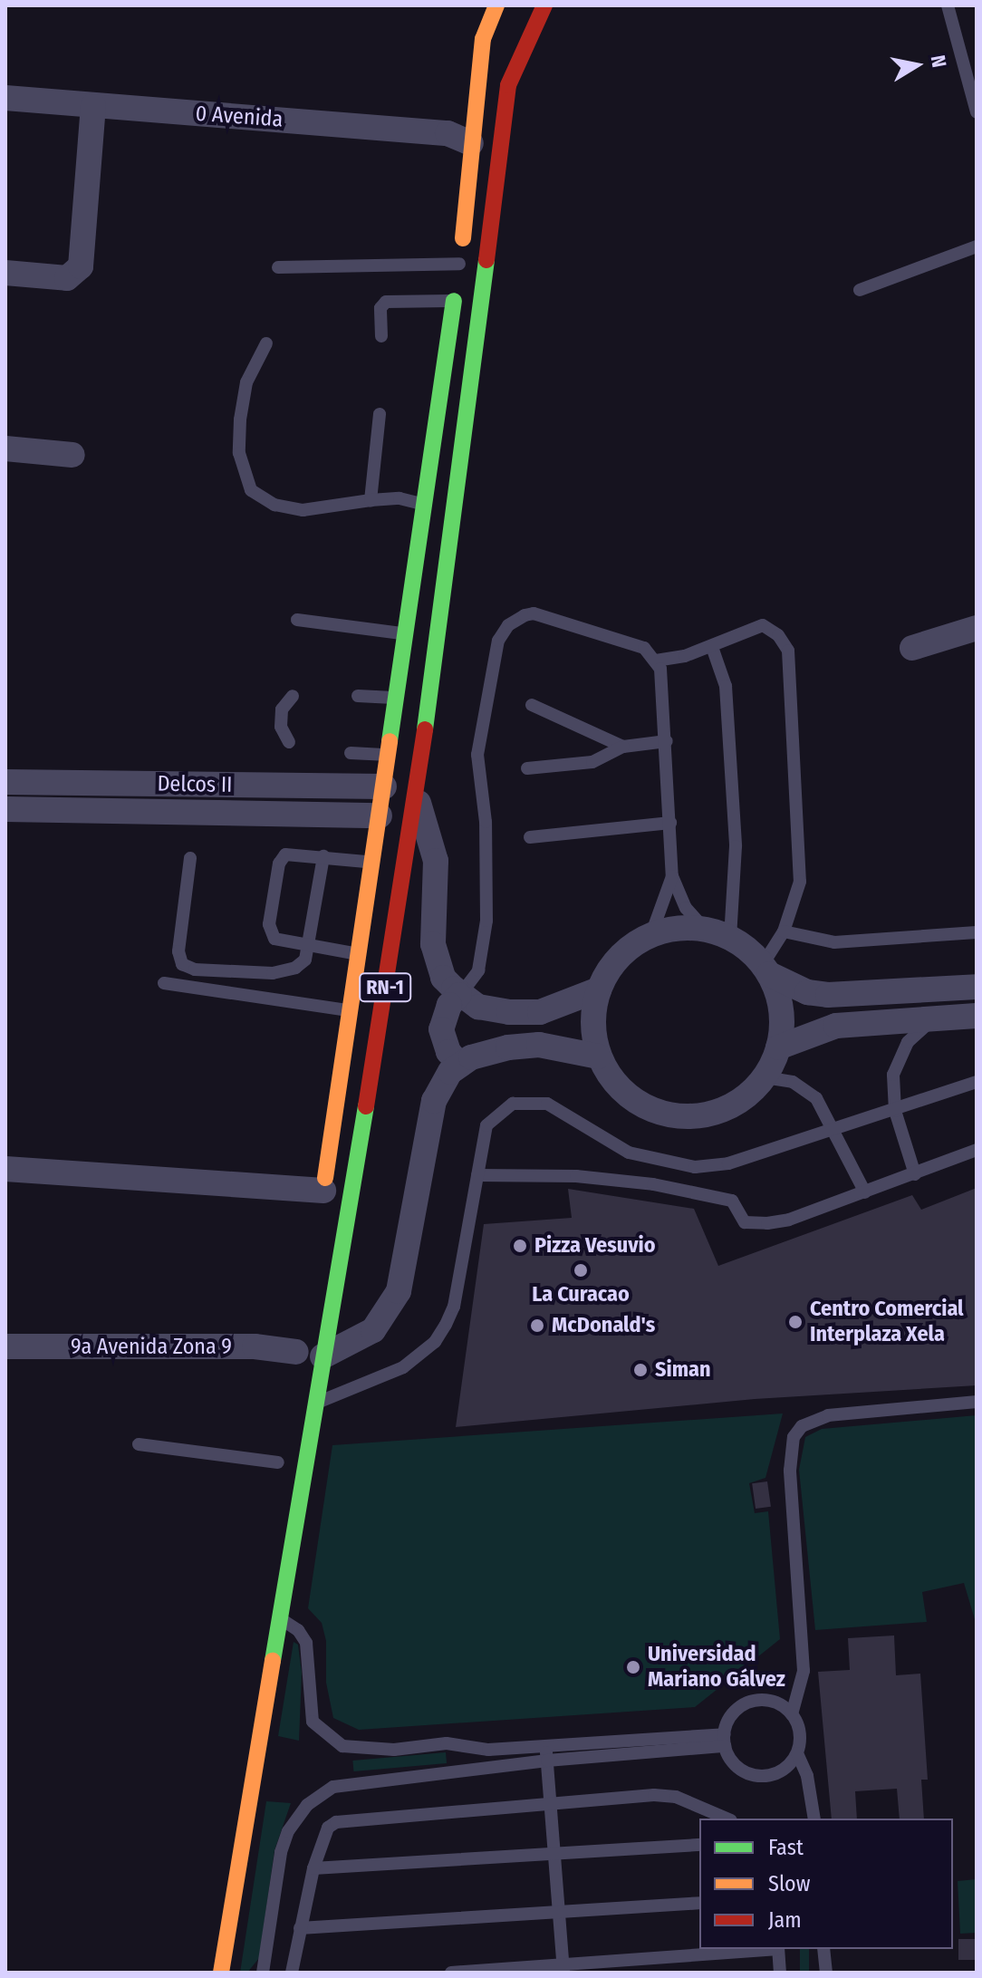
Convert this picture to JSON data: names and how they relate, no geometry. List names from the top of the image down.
{
  "streets": {
    "highway": ["RN-1"],
    "street": ["0 Avenida", "Delcos II", "9a Avenida Zona 9"]
  },
  "crossings": [
    ["0 Avenida", "RN-1"],
    ["Delcos II", "RN-1"]
  ],
  "places": [
    "Pizza Vesuvio",
    "La Curacao",
    "Centro Comercial Interplaza Xela",
    "McDonald's",
    "Siman",
    "Universidad Mariano Gálvez"
  ],
  "legend": ["Fast", "Slow", "Jam"],
  "north": "right"
}
